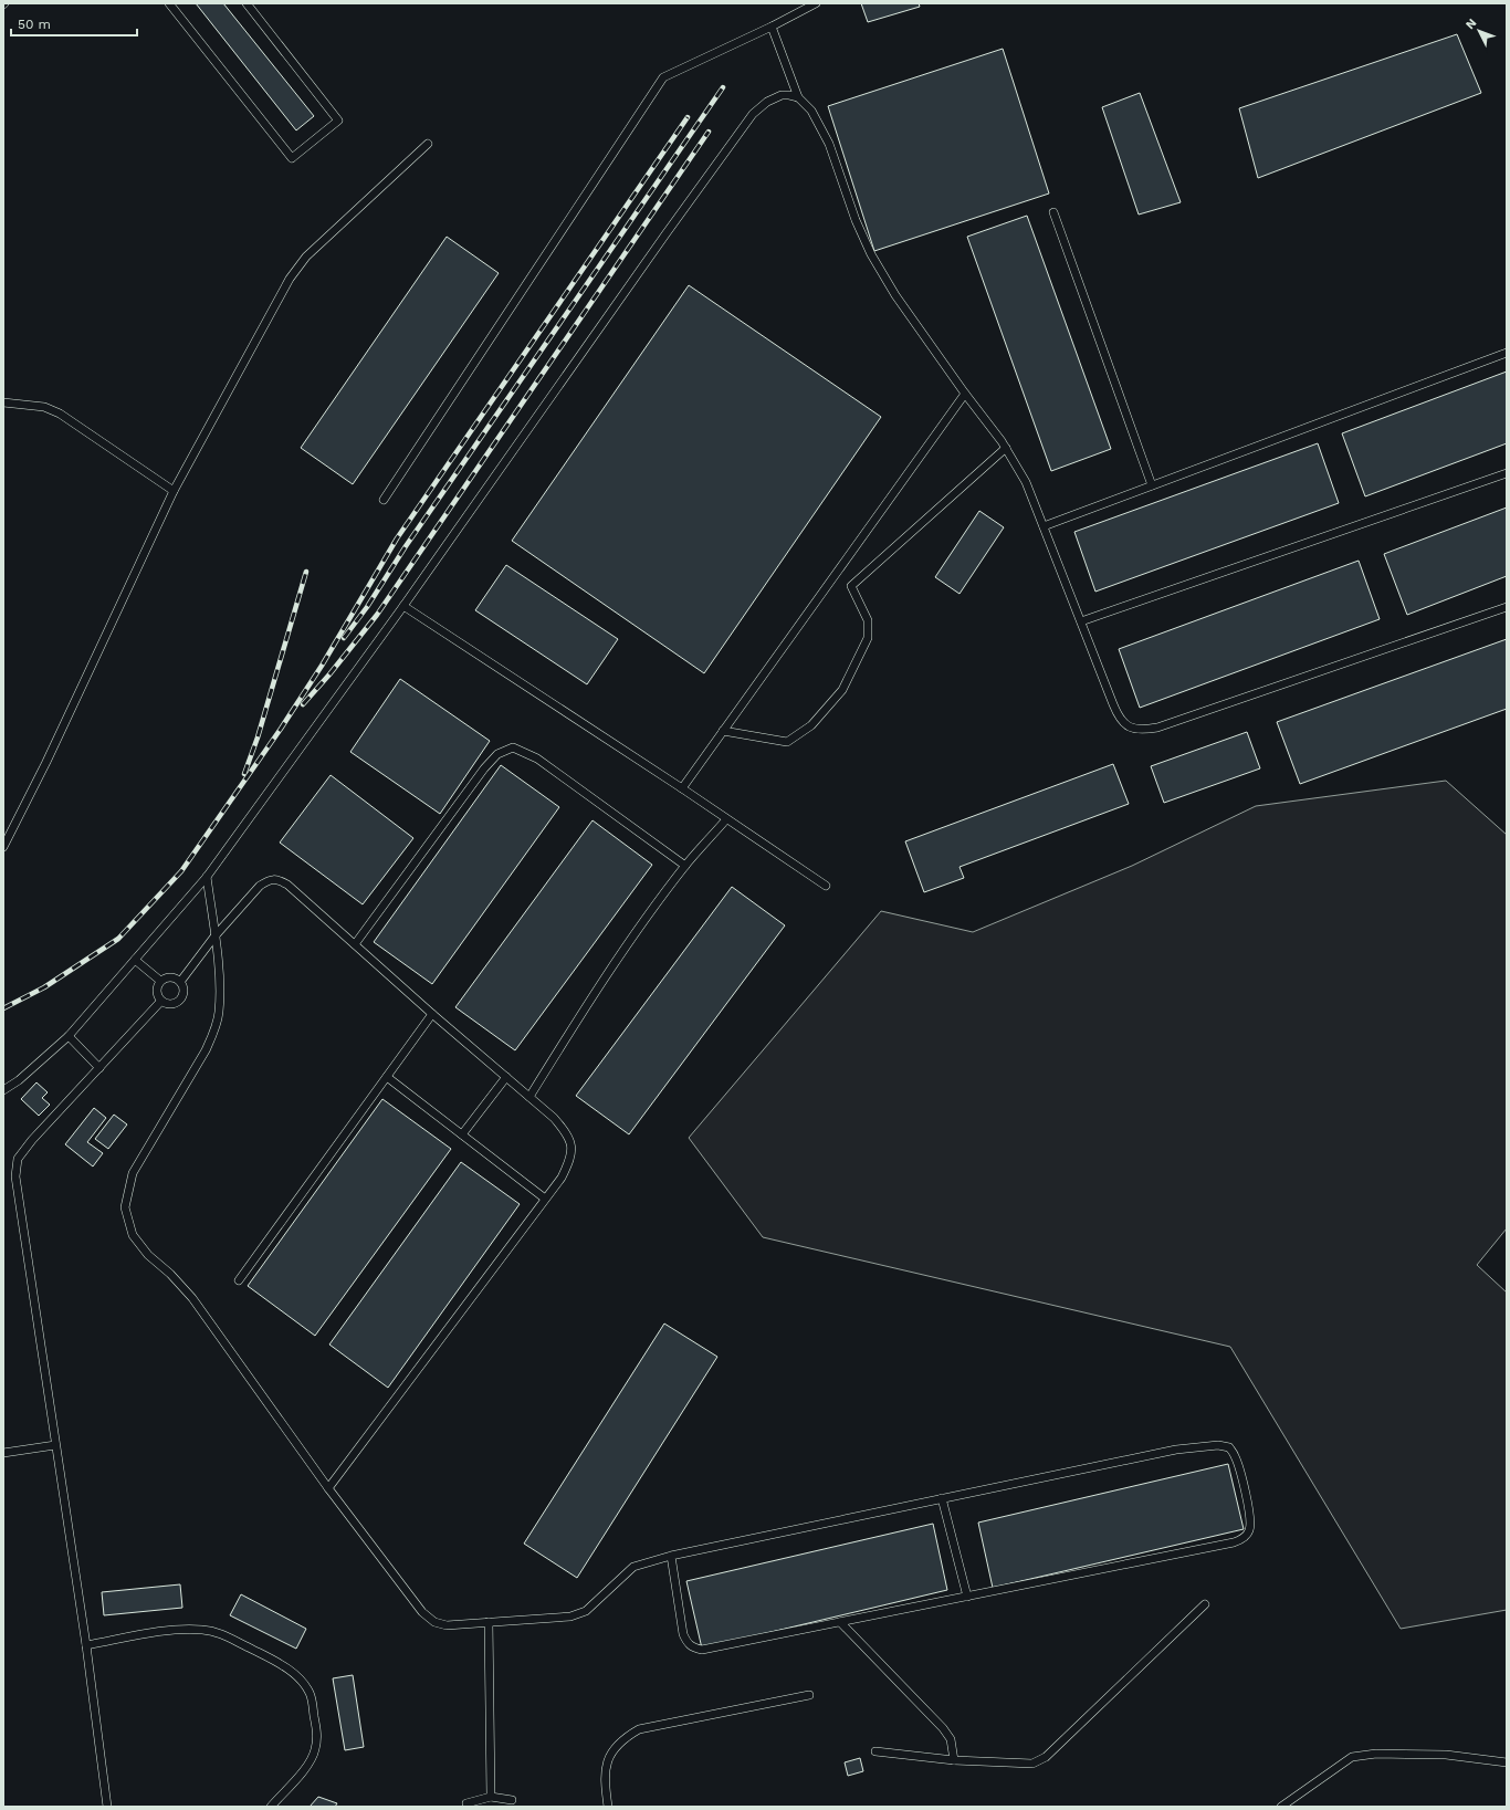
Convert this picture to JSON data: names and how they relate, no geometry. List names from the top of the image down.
{
  "scale_bar": "50 m",
  "north": "top left"
}
